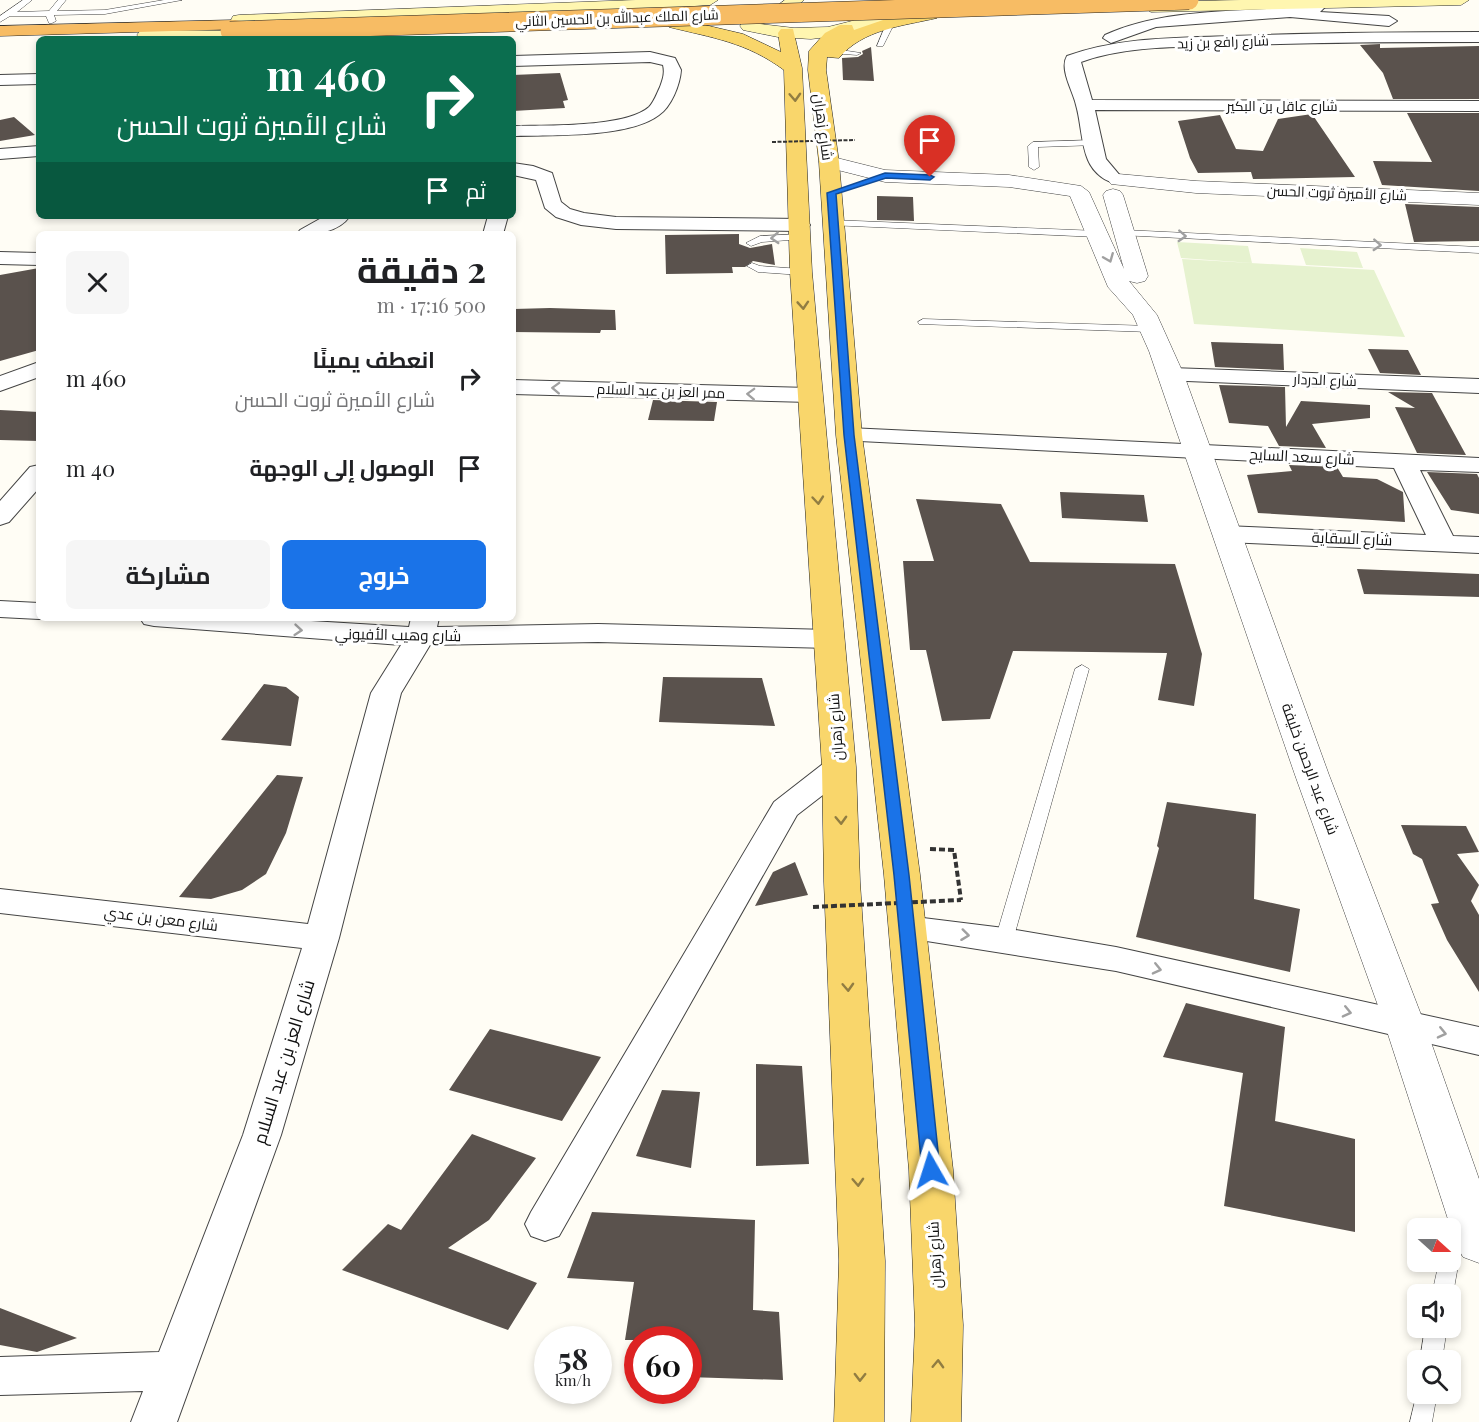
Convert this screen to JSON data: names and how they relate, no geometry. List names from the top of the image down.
{
  "streets": {
    "highway": ["شارع الملك عبدالله بن الحسين الثاني"],
    "main road": ["شارع زهران"],
    "street": [
      "شارع رافع بن زيد",
      "شارع عاقل بن البكير",
      "شارع الأميرة ثروت الحسن",
      "شارع الدردار",
      "ممر العز بن عبد السلام",
      "شارع سعد السايح",
      "شارع السقاية",
      "شارع وهيب الأفيوني",
      "شارع عبد الرحمن خليفة",
      "شارع معن بن عدي",
      "شارع العز بن عبد السلام"
    ]
  },
  "crossings": [
    ["شارع رافع بن زيد", "شارع عاقل بن البكير"],
    ["شارع رافع بن زيد", "شارع الأميرة ثروت الحسن"],
    ["شارع رافع بن زيد", "شارع عبد الرحمن خليفة"],
    ["شارع زهران", "ممر العز بن عبد السلام"],
    ["شارع زهران", "شارع سعد السايح"],
    ["شارع زهران", "شارع وهيب الأفيوني"],
    ["شارع الأميرة ثروت الحسن", "شارع عبد الرحمن خليفة"],
    ["شارع الدردار", "شارع عبد الرحمن خليفة"],
    ["شارع سعد السايح", "شارع عبد الرحمن خليفة"],
    ["شارع السقاية", "شارع عبد الرحمن خليفة"],
    ["شارع وهيب الأفيوني", "شارع العز بن عبد السلام"],
    ["شارع معن بن عدي", "شارع العز بن عبد السلام"]
  ],
  "north": "right",
  "page": {
    "turn": ["460 m", "شارع الأميرة ثروت الحسن"],
    "then": "ثم",
    "heading": ["2 دقيقة", "500 m · 17:16"],
    "list": [
      {
        "name": "انعطف يمينًا",
        "note": "شارع الأميرة ثروت الحسن",
        "value": "460 m"
      },
      {
        "name": "الوصول إلى الوجهة",
        "value": "40 m"
      }
    ],
    "buttons": ["خروج", "مشاركة"],
    "speed": "58 km/h",
    "limit": "60"
  }
}
